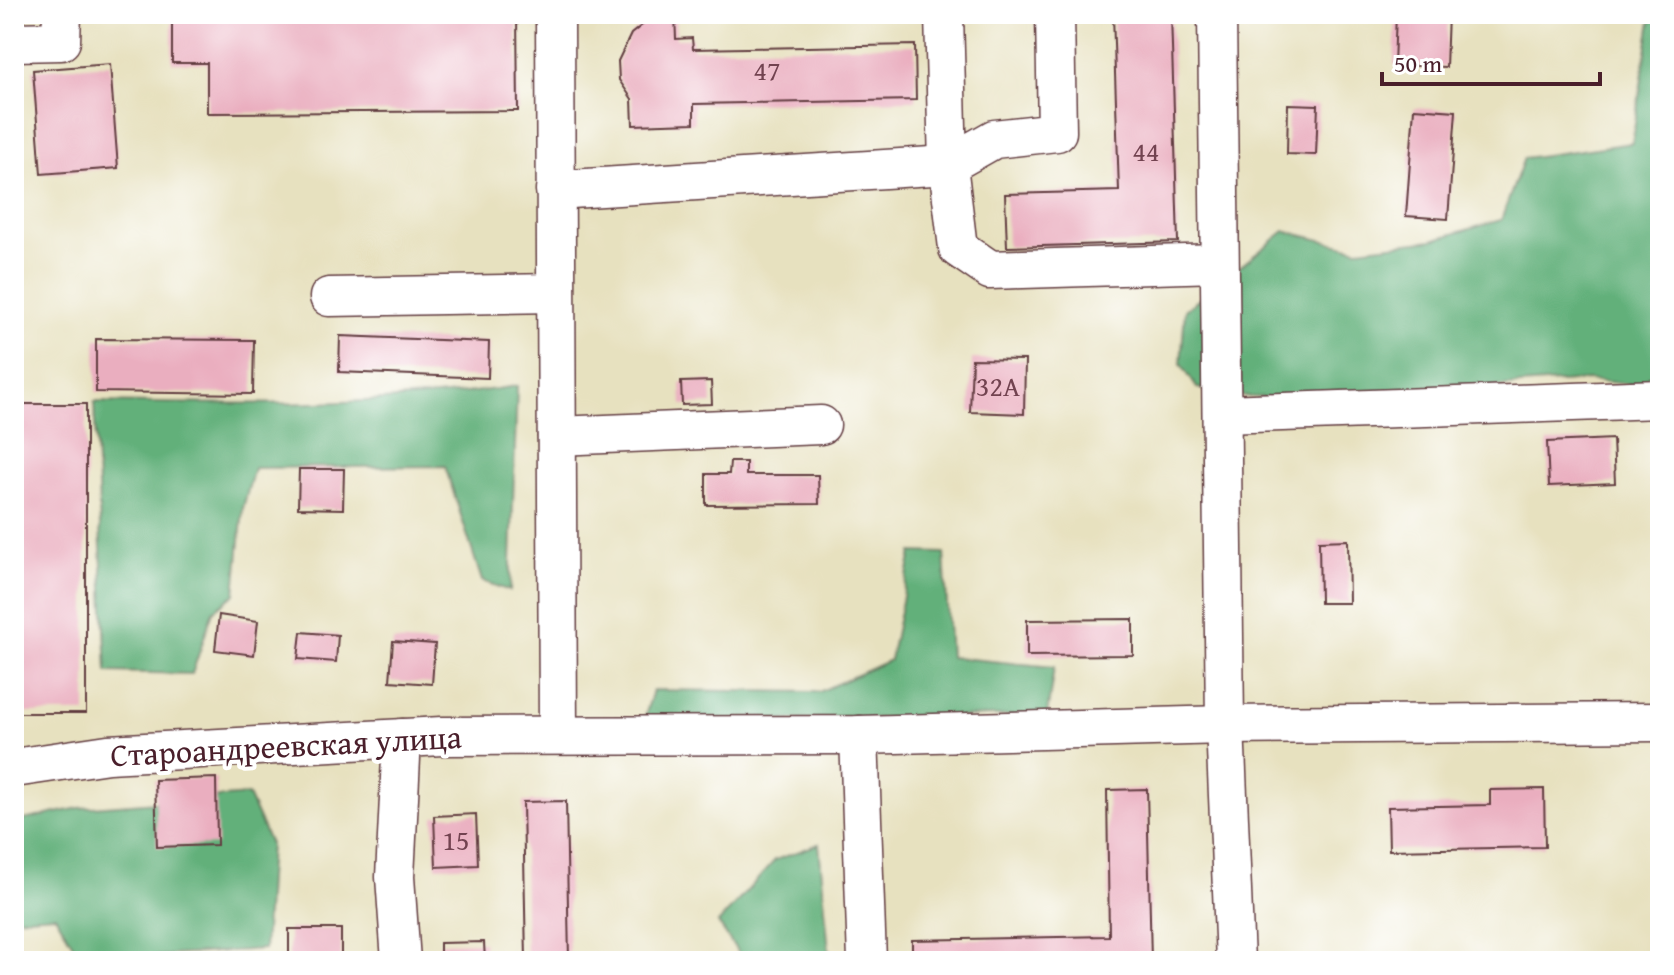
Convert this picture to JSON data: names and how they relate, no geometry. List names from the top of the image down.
{
  "streets": {
    "street": ["Староандреевская улица"]
  },
  "house_numbers": [
    "47",
    "44",
    "32А",
    "15"
  ],
  "scale_bar": "50 m"
}
